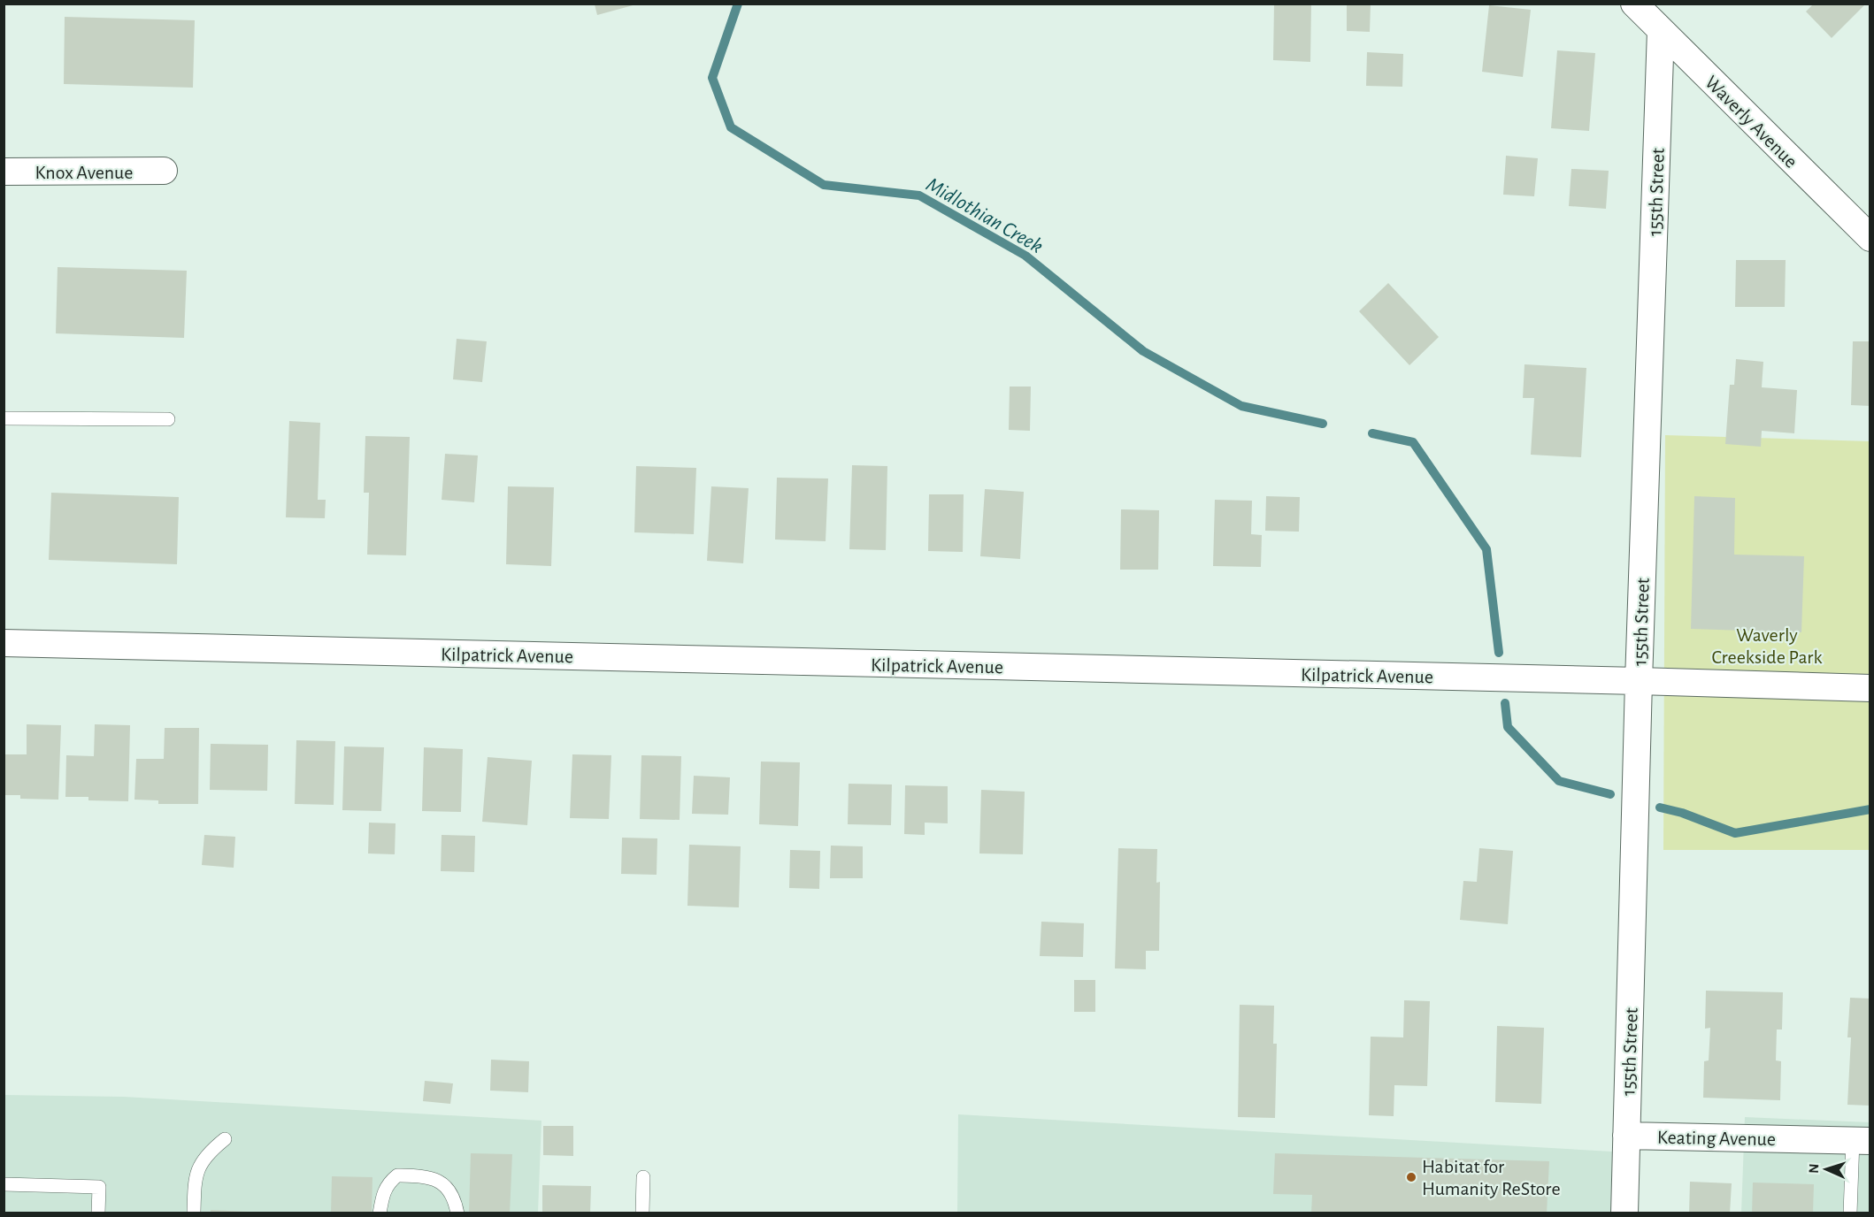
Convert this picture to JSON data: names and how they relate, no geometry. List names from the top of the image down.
{
  "streets": {
    "street": [
      "Waverly Avenue",
      "Knox Avenue",
      "155th Street",
      "Kilpatrick Avenue",
      "Keating Avenue"
    ]
  },
  "crossings": [
    ["Waverly Avenue", "155th Street"],
    ["155th Street", "Kilpatrick Avenue"],
    ["155th Street", "Keating Avenue"]
  ],
  "water": ["Midlothian Creek"],
  "parks": ["Waverly Creekside Park"],
  "places": ["Habitat for Humanity ReStore"],
  "north": "left"
}
